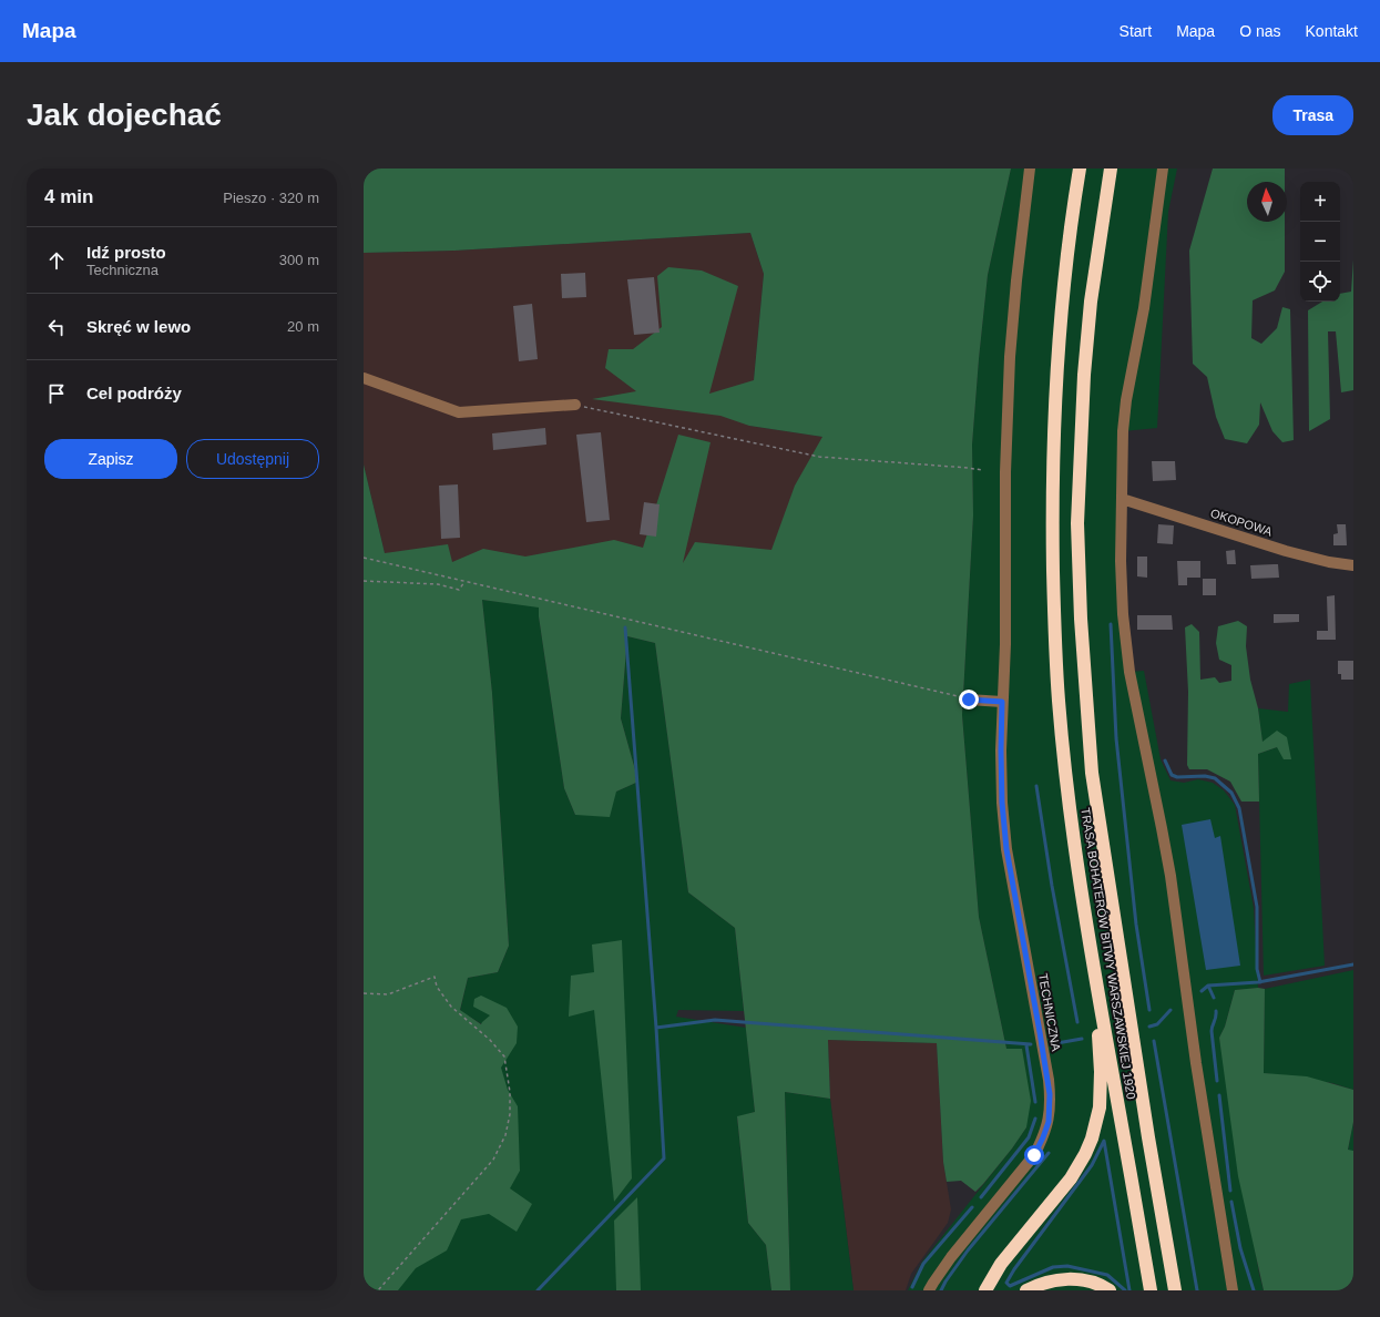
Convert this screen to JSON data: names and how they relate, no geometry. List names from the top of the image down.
{
  "streets": {
    "highway": ["TRASA BOHATERÓW BITWY WARSZAWSKIEJ 1920"],
    "street": ["OKOPOWA", "TECHNICZNA"]
  },
  "north": "top",
  "page": {
    "header": "Mapa",
    "nav": [
      "Start",
      "Mapa",
      "O nas",
      "Kontakt"
    ],
    "buttons": [
      "Trasa",
      ["Zapisz", "Udostępnij"]
    ],
    "title": "Jak dojechać",
    "heading": ["4 min", "Pieszo · 320 m"],
    "map_buttons": ["+", "−"],
    "list": [
      ["Idź prosto", "Techniczna", "300 m"],
      ["Skręć w lewo", "20 m"],
      "Cel podróży"
    ]
  }
}
